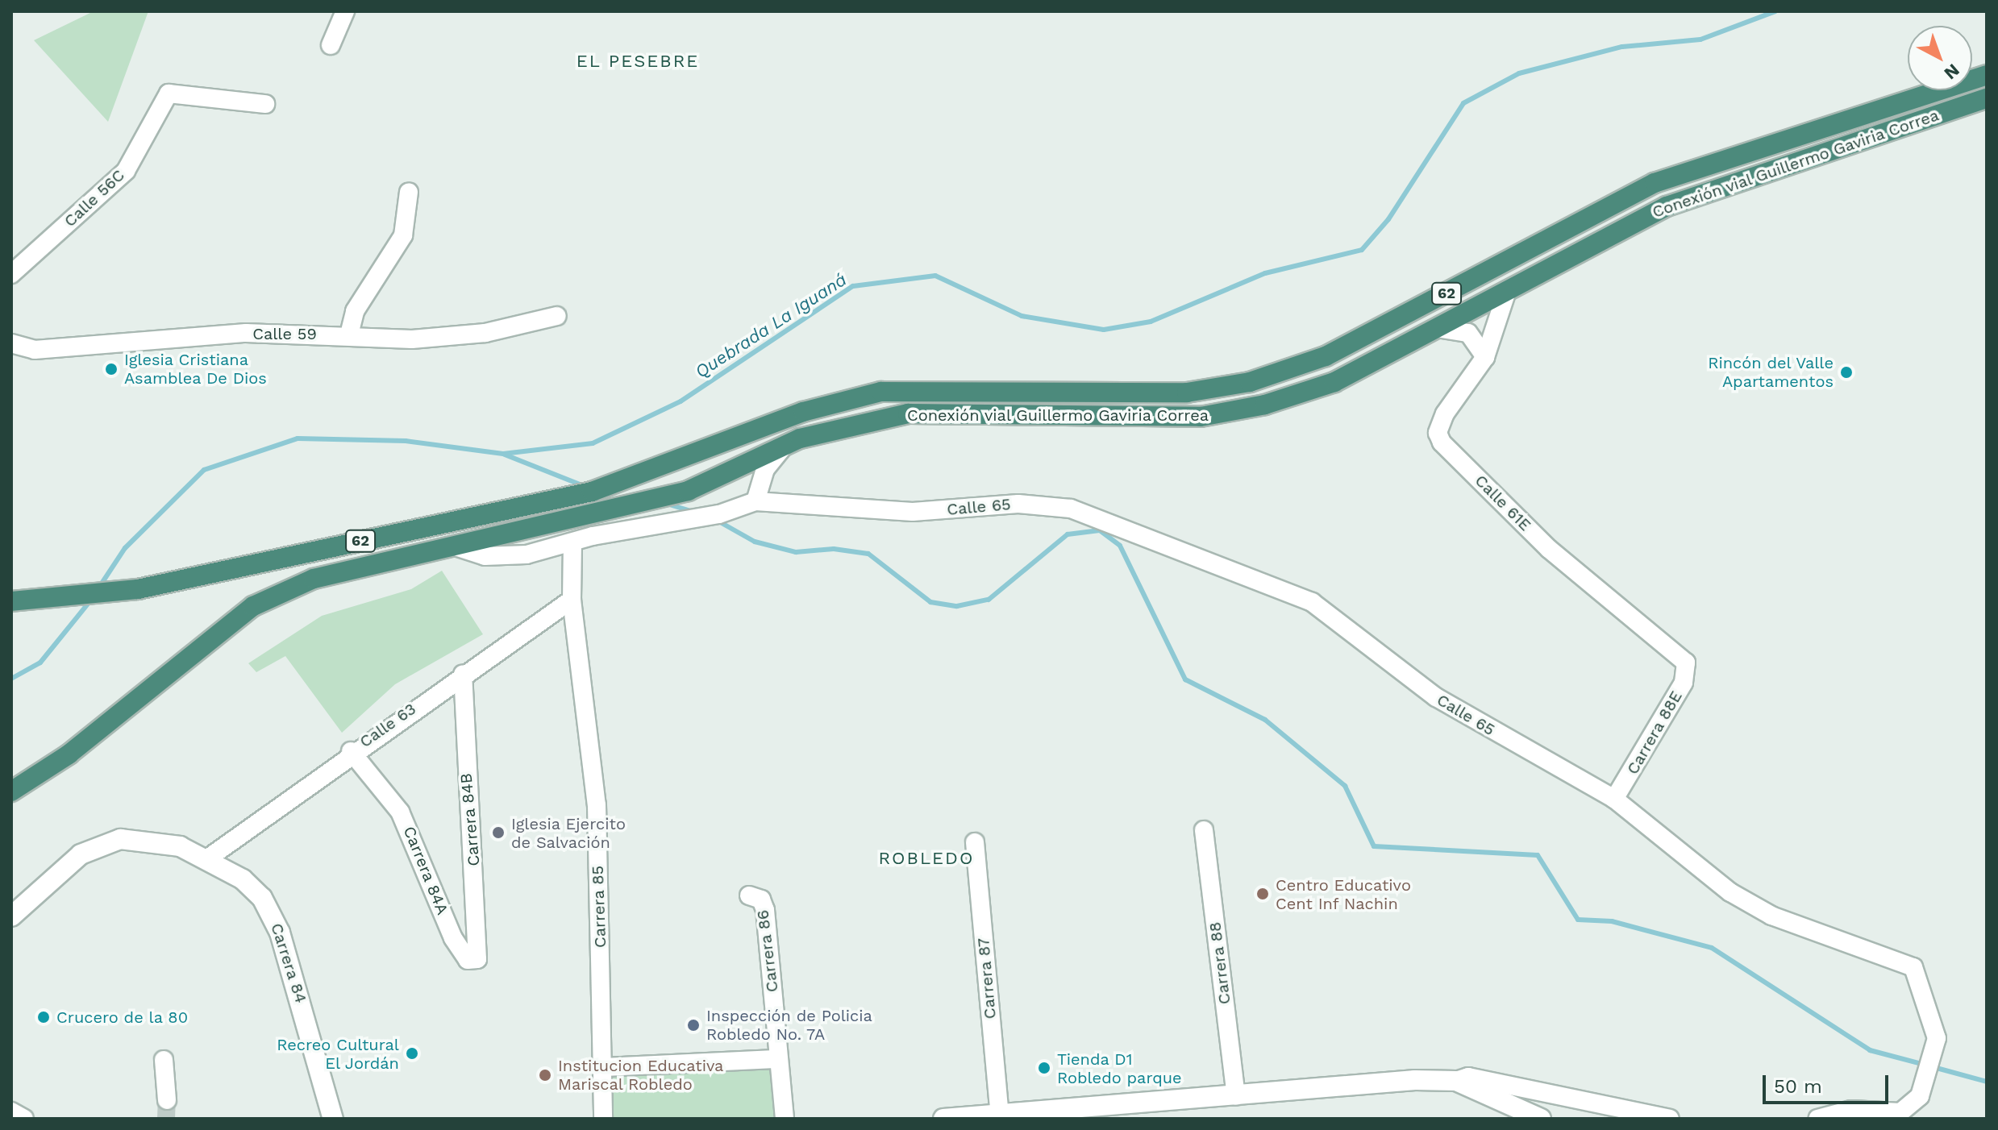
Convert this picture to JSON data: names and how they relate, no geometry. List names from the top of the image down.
{
  "streets": {
    "highway": ["Conexión vial Guillermo Gaviria Correa", "62"],
    "main road": ["Carrera 84"],
    "street": [
      "Calle 56C",
      "Calle 59",
      "Calle 61E",
      "Calle 65",
      "Calle 63",
      "Carrera 88E",
      "Carrera 84B",
      "Carrera 84A",
      "Carrera 85",
      "Carrera 86",
      "Carrera 88",
      "Carrera 87"
    ]
  },
  "crossings": [
    ["Conexión vial Guillermo Gaviria Correa", "62"],
    ["Conexión vial Guillermo Gaviria Correa", "Calle 61E"],
    ["Calle 61E", "Carrera 88E"],
    ["Calle 65", "Carrera 88E"],
    ["Calle 63", "Carrera 84B"],
    ["Calle 63", "Carrera 84A"],
    ["Calle 63", "Carrera 85"],
    ["Calle 63", "Carrera 84"],
    ["Carrera 84B", "Carrera 84A"]
  ],
  "districts": ["EL PESEBRE", "ROBLEDO"],
  "water": ["Quebrada La Iguaná"],
  "places": [
    "Iglesia Cristiana Asamblea De Dios",
    "Rincón del Valle Apartamentos",
    "Iglesia Ejercito de Salvación",
    "Centro Educativo Cent Inf Nachin",
    "Crucero de la 80",
    "Inspección de Policia Robledo No. 7A",
    "Recreo Cultural El Jordán",
    "Tienda D1 Robledo parque",
    "Institucion Educativa Mariscal Robledo"
  ],
  "scale_bar": "50 m",
  "north": "bottom right"
}
